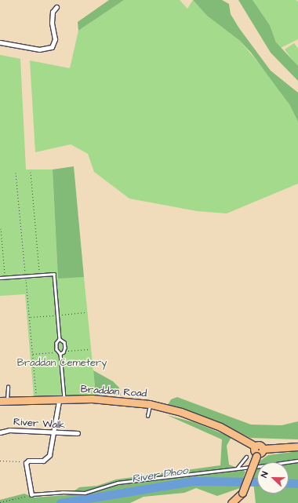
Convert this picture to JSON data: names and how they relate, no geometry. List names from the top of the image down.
{
  "streets": {
    "highway": ["Braddan Road"],
    "street": ["River Walk"]
  },
  "water": ["River Dhoo"],
  "parks": ["Braddan Cemetery"],
  "north": "left"
}
